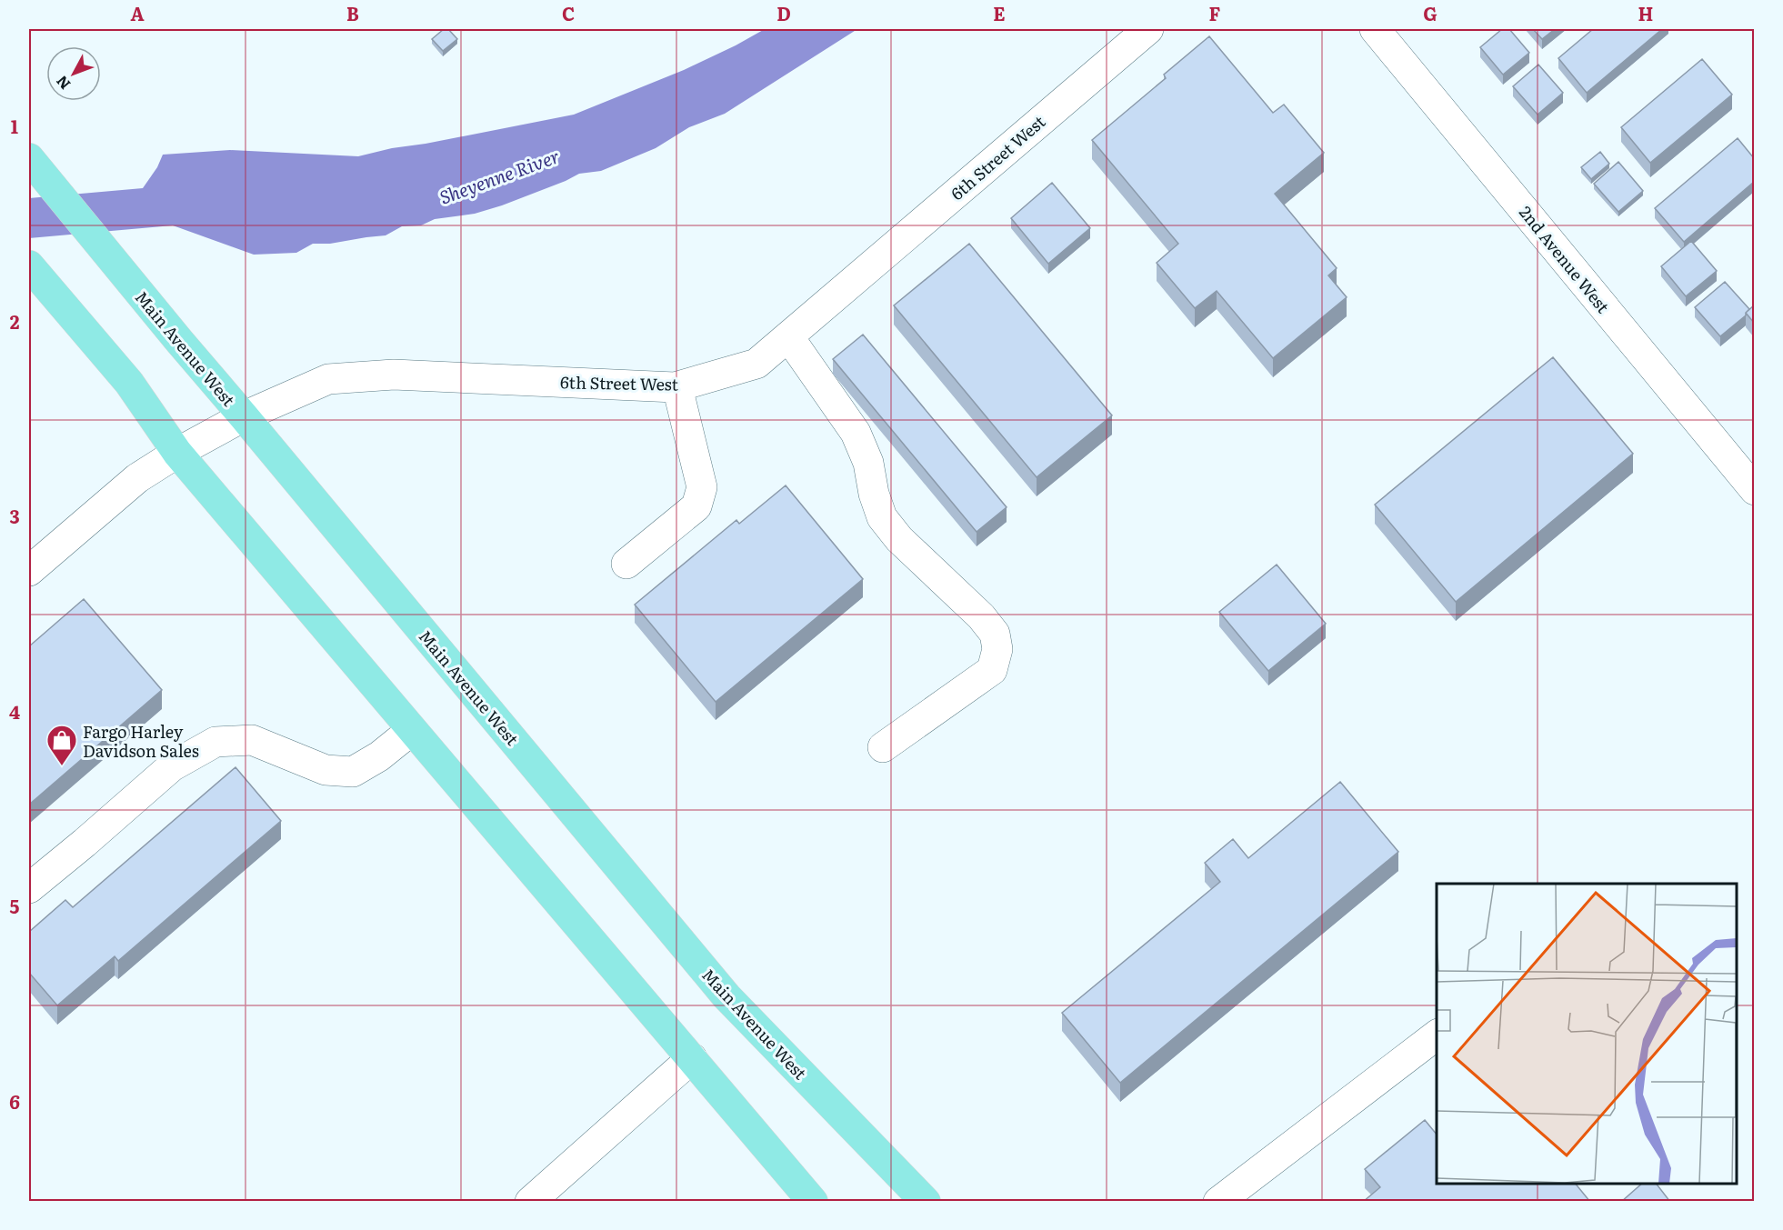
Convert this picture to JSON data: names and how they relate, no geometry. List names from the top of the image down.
{
  "streets": {
    "main road": ["Main Avenue West"],
    "street": ["6th Street West", "2nd Avenue West"]
  },
  "crossings": [
    ["6th Street West", "Main Avenue West"]
  ],
  "water": ["Sheyenne River"],
  "places": {
    "shop": ["Fargo Harley Davidson Sales"]
  },
  "north": "bottom left",
  "grid": {
    "columns": [
      "A",
      "B",
      "C",
      "D",
      "E",
      "F",
      "G",
      "H"
    ],
    "rows": [
      "1",
      "2",
      "3",
      "4",
      "5",
      "6"
    ]
  }
}
